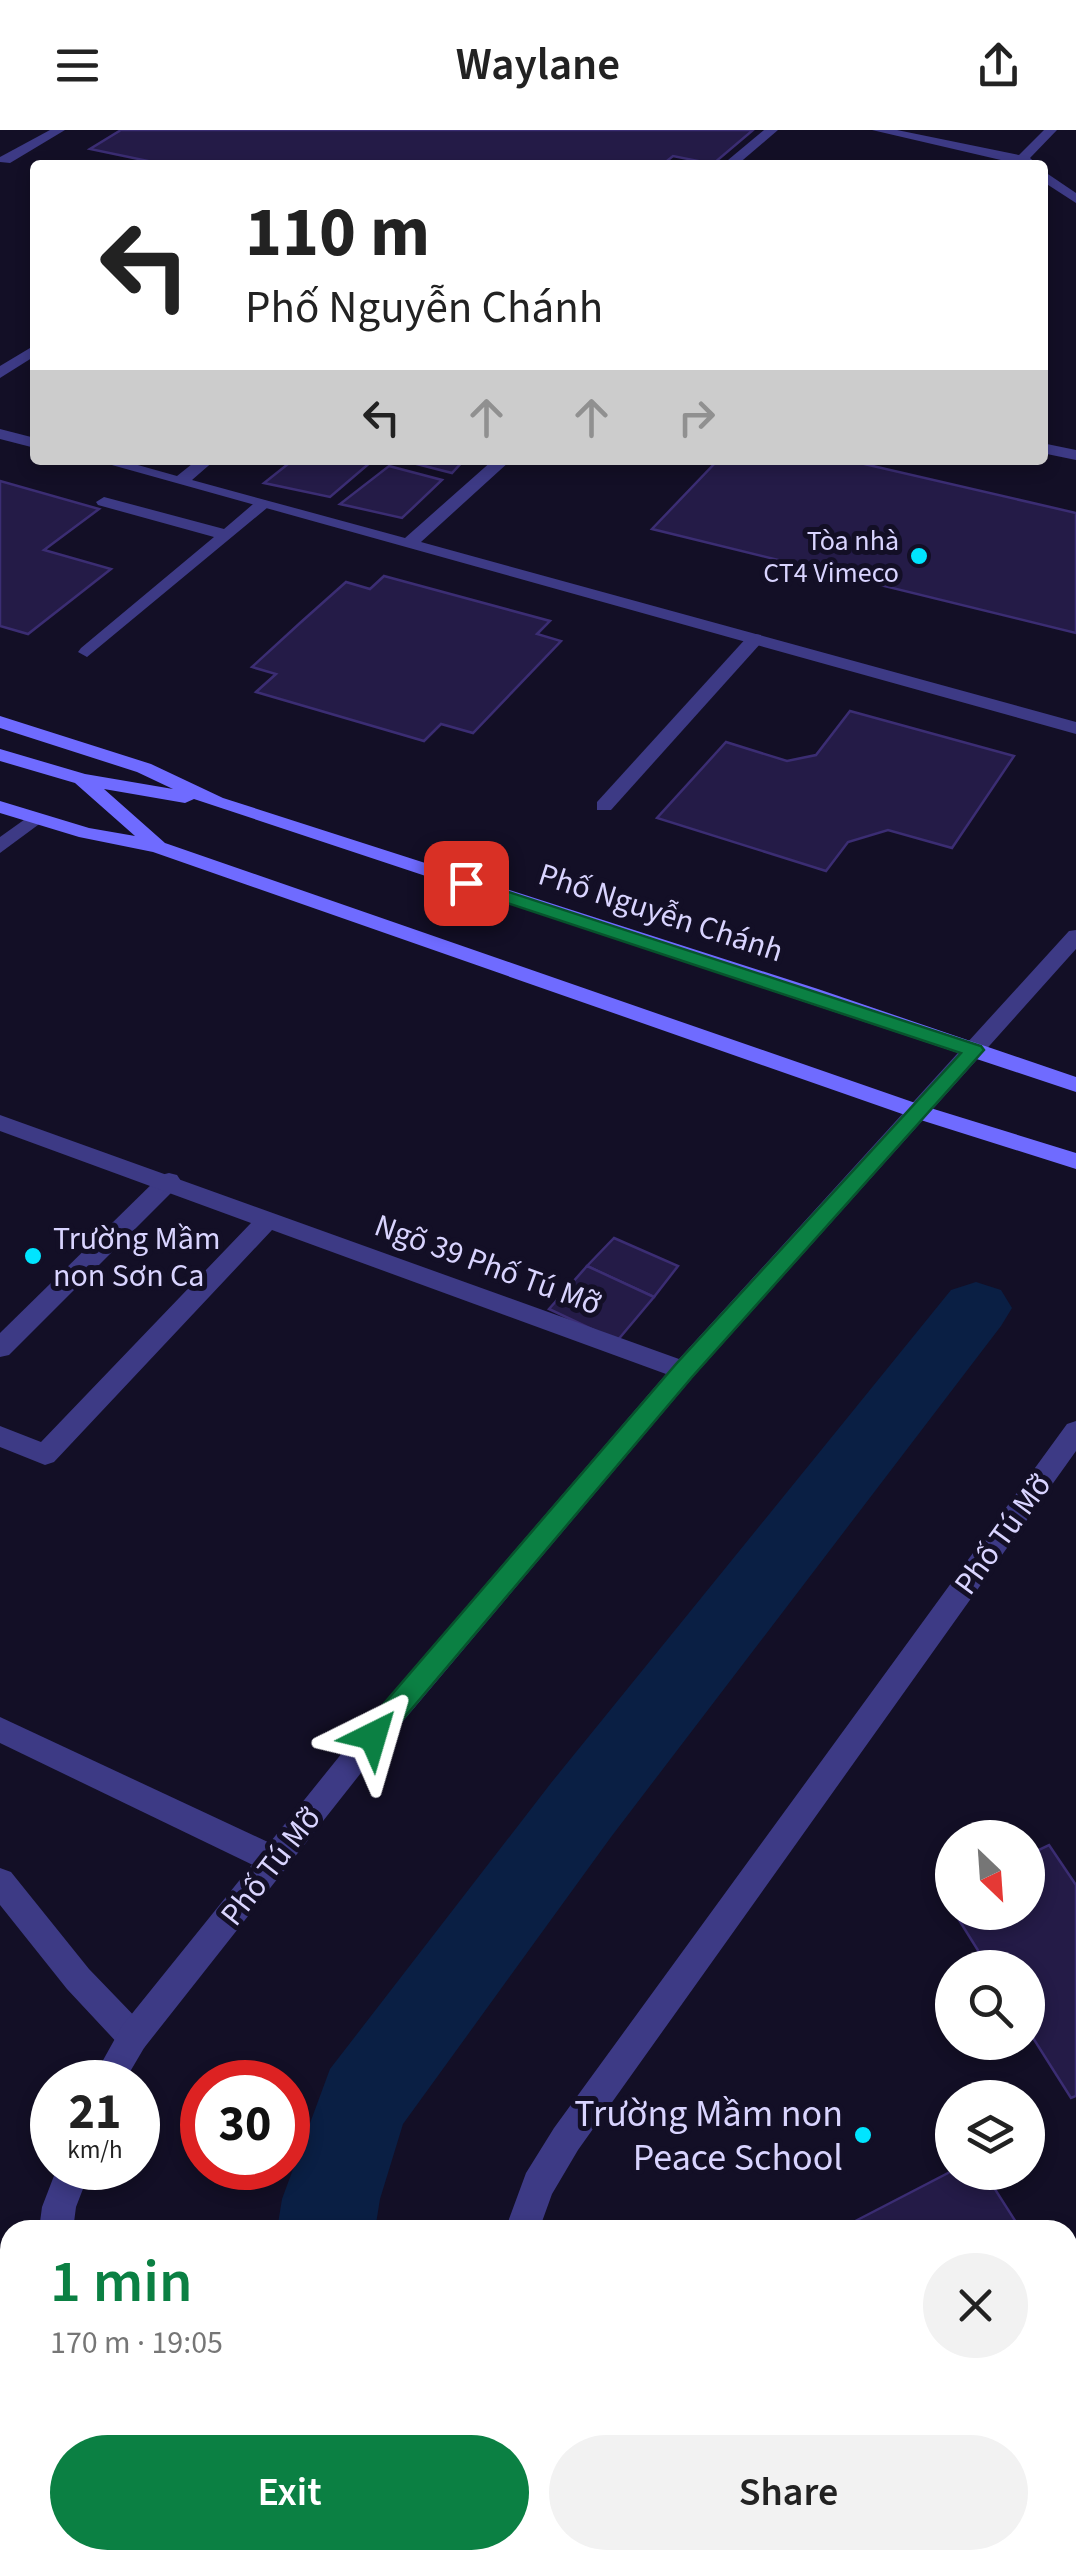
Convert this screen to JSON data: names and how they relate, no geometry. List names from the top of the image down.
{
  "streets": {
    "street": ["Phố Nguyễn Chánh", "Ngõ 39 Phố Tú Mỡ", "Phố Tú Mỡ"]
  },
  "crossings": [
    ["Phố Nguyễn Chánh", "Phố Tú Mỡ"],
    ["Ngõ 39 Phố Tú Mỡ", "Phố Tú Mỡ"]
  ],
  "places": ["Tòa nhà CT4 Vimeco", "Trường Mầm non Sơn Ca", "Trường Mầm non Peace School"],
  "north": "bottom right",
  "page": {
    "header": "Waylane",
    "turn": ["110 m", "Phố Nguyễn Chánh"],
    "speed": "21 km/h",
    "limit": "30",
    "heading": ["1 min", "170 m · 19:05"],
    "buttons": ["Exit", "Share"]
  }
}
